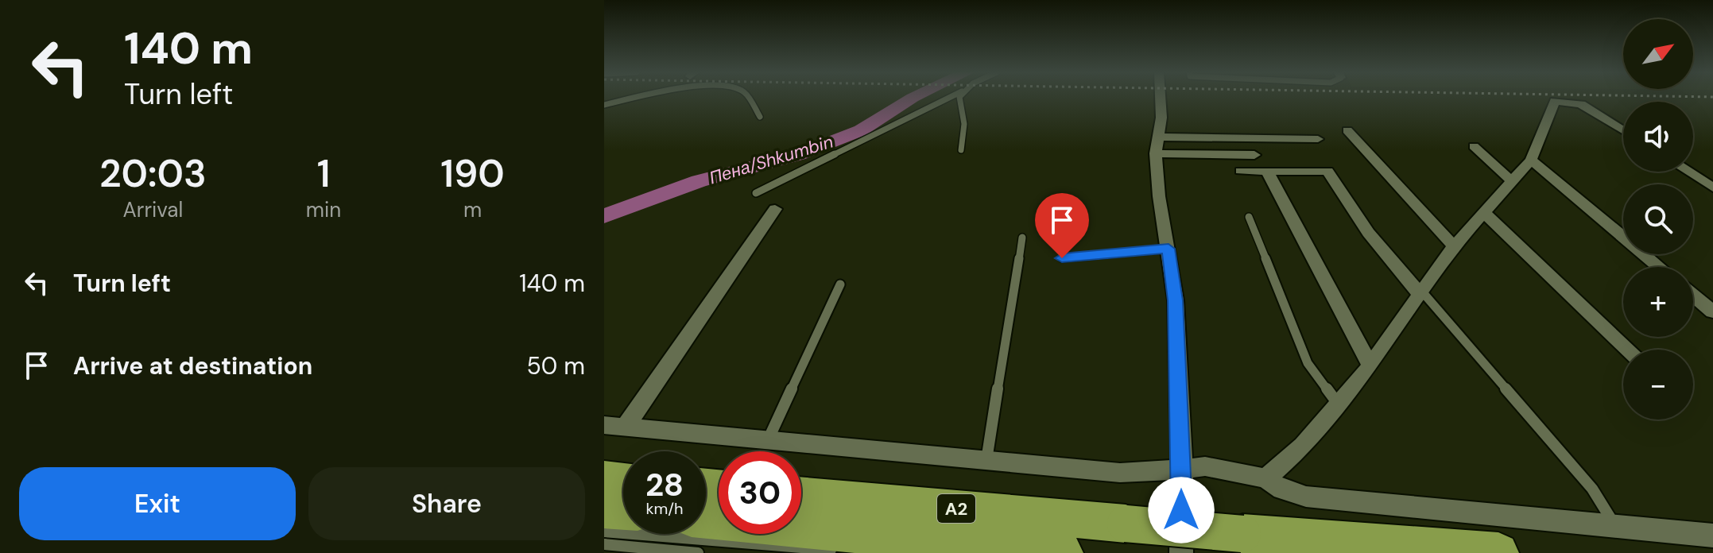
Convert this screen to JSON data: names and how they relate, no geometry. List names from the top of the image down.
{
  "streets": {
    "highway": ["A2"]
  },
  "water": ["Пена/Shkumbin"],
  "north": "top right",
  "page": {
    "turn": ["140 m", "Turn left"],
    "map_buttons": ["+", "−"],
    "eta": [
      "20:03",
      "Arrival",
      "1",
      "min",
      "190",
      "m"
    ],
    "list": [
      {
        "name": "Turn left",
        "value": "140 m"
      },
      {
        "name": "Arrive at destination",
        "value": "50 m"
      }
    ],
    "speed": "28 km/h",
    "limit": "30",
    "buttons": ["Exit", "Share"]
  }
}
